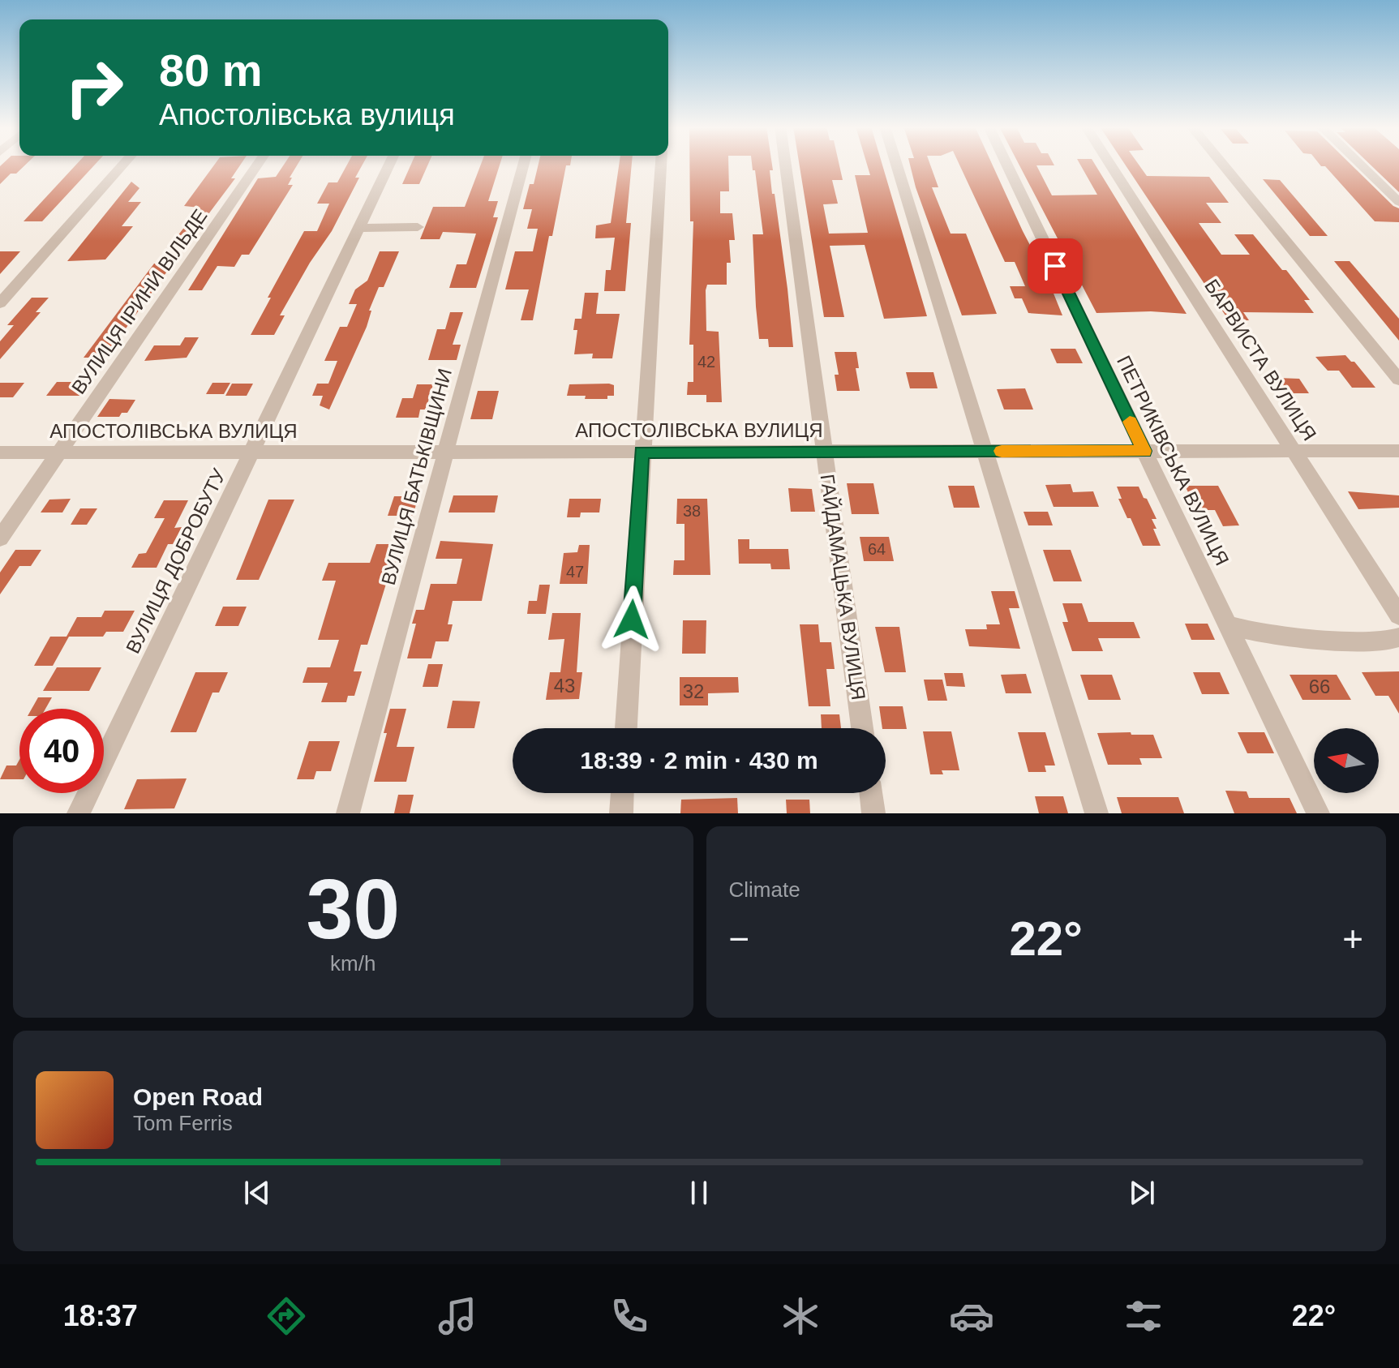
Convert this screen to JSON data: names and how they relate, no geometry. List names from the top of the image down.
{
  "streets": {
    "street": [
      "ВУЛИЦЯ ІРИНИ ВІЛЬДЕ",
      "БАРВИСТА ВУЛИЦЯ",
      "АПОСТОЛІВСЬКА ВУЛИЦЯ",
      "ПЕТРИКІВСЬКА ВУЛИЦЯ",
      "ВУЛИЦЯ БАТЬКІВЩИНИ",
      "ВУЛИЦЯ ДОБРОБУТУ",
      "ГАЙДАМАЦЬКА ВУЛИЦЯ"
    ]
  },
  "crossings": [
    ["ВУЛИЦЯ ІРИНИ ВІЛЬДЕ", "АПОСТОЛІВСЬКА ВУЛИЦЯ"],
    ["БАРВИСТА ВУЛИЦЯ", "АПОСТОЛІВСЬКА ВУЛИЦЯ"],
    ["АПОСТОЛІВСЬКА ВУЛИЦЯ", "ПЕТРИКІВСЬКА ВУЛИЦЯ"],
    ["АПОСТОЛІВСЬКА ВУЛИЦЯ", "ВУЛИЦЯ БАТЬКІВЩИНИ"],
    ["АПОСТОЛІВСЬКА ВУЛИЦЯ", "ВУЛИЦЯ ДОБРОБУТУ"],
    ["АПОСТОЛІВСЬКА ВУЛИЦЯ", "ГАЙДАМАЦЬКА ВУЛИЦЯ"]
  ],
  "house_numbers": [
    "42",
    "38",
    "64",
    "47",
    "43",
    "66",
    "32"
  ],
  "north": "left",
  "page": {
    "turn": ["80 m", "Апостолівська вулиця"],
    "limit": "40",
    "trip": "18:39 · 2 min · 430 m",
    "tile": [
      ["30", "km/h"],
      "Climate"
    ],
    "heat": ["−", "22°", "+"],
    "song": ["Open Road", "Tom Ferris"],
    "tabs": ["18:37", "22°"]
  }
}
